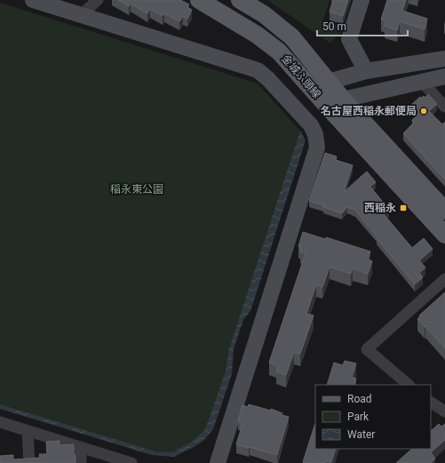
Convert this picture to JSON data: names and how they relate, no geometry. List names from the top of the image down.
{
  "streets": {
    "main road": ["金城ふ頭線"]
  },
  "parks": ["稲永東公園"],
  "places": {
    "other": ["名古屋西稲永郵便局"],
    "transit": ["西稲永"]
  },
  "legend": ["Road", "Park", "Water"],
  "scale_bar": "50 m"
}
